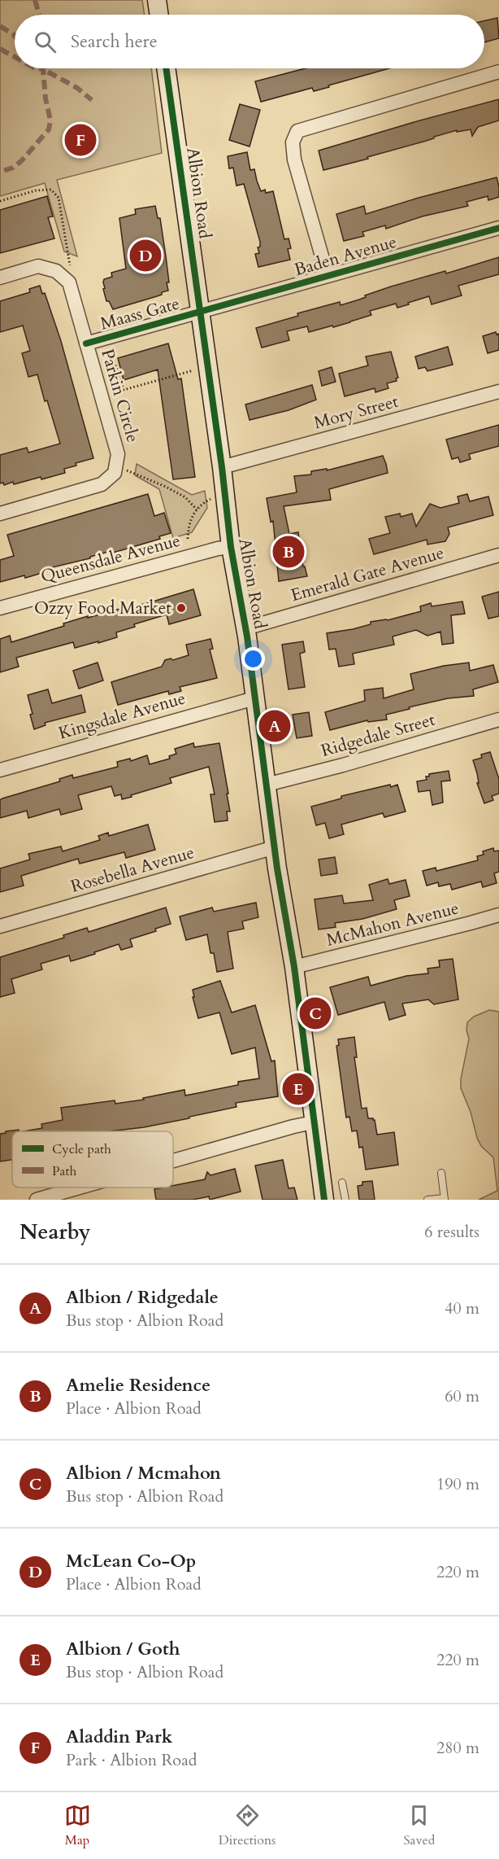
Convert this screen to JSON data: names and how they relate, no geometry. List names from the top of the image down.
{
  "streets": {
    "street": [
      "Albion Road",
      "Baden Avenue",
      "Maass Gate",
      "Parkin Circle",
      "Mory Street",
      "Queensdale Avenue",
      "Emerald Gate Avenue",
      "Kingsdale Avenue",
      "Ridgedale Street",
      "Rosebella Avenue",
      "McMahon Avenue"
    ]
  },
  "crossings": [
    ["Albion Road", "Baden Avenue"],
    ["Albion Road", "Maass Gate"],
    ["Albion Road", "Mory Street"],
    ["Albion Road", "Queensdale Avenue"],
    ["Albion Road", "Emerald Gate Avenue"],
    ["Albion Road", "Kingsdale Avenue"],
    ["Albion Road", "Ridgedale Street"],
    ["Albion Road", "Rosebella Avenue"],
    ["Albion Road", "McMahon Avenue"],
    ["Baden Avenue", "Maass Gate"],
    ["Maass Gate", "Parkin Circle"]
  ],
  "places": ["Ozzy Food Market"],
  "legend": ["Cycle path", "Path"],
  "page": {
    "search": "Search here",
    "pins": [
      "F",
      "D",
      "B",
      "A",
      "C",
      "E"
    ],
    "heading": ["Nearby", "6 results"],
    "list": [
      {
        "mark": "A",
        "name": "Albion / Ridgedale",
        "note": "Bus stop · Albion Road",
        "value": "40 m"
      },
      {
        "mark": "B",
        "name": "Amelie Residence",
        "note": "Place · Albion Road",
        "value": "60 m"
      },
      {
        "mark": "C",
        "name": "Albion / Mcmahon",
        "note": "Bus stop · Albion Road",
        "value": "190 m"
      },
      {
        "mark": "D",
        "name": "McLean Co-Op",
        "note": "Place · Albion Road",
        "value": "220 m"
      },
      {
        "mark": "E",
        "name": "Albion / Goth",
        "note": "Bus stop · Albion Road",
        "value": "220 m"
      },
      {
        "mark": "F",
        "name": "Aladdin Park",
        "note": "Park · Albion Road",
        "value": "280 m"
      }
    ],
    "nav": ["Map", "Directions", "Saved"]
  }
}
